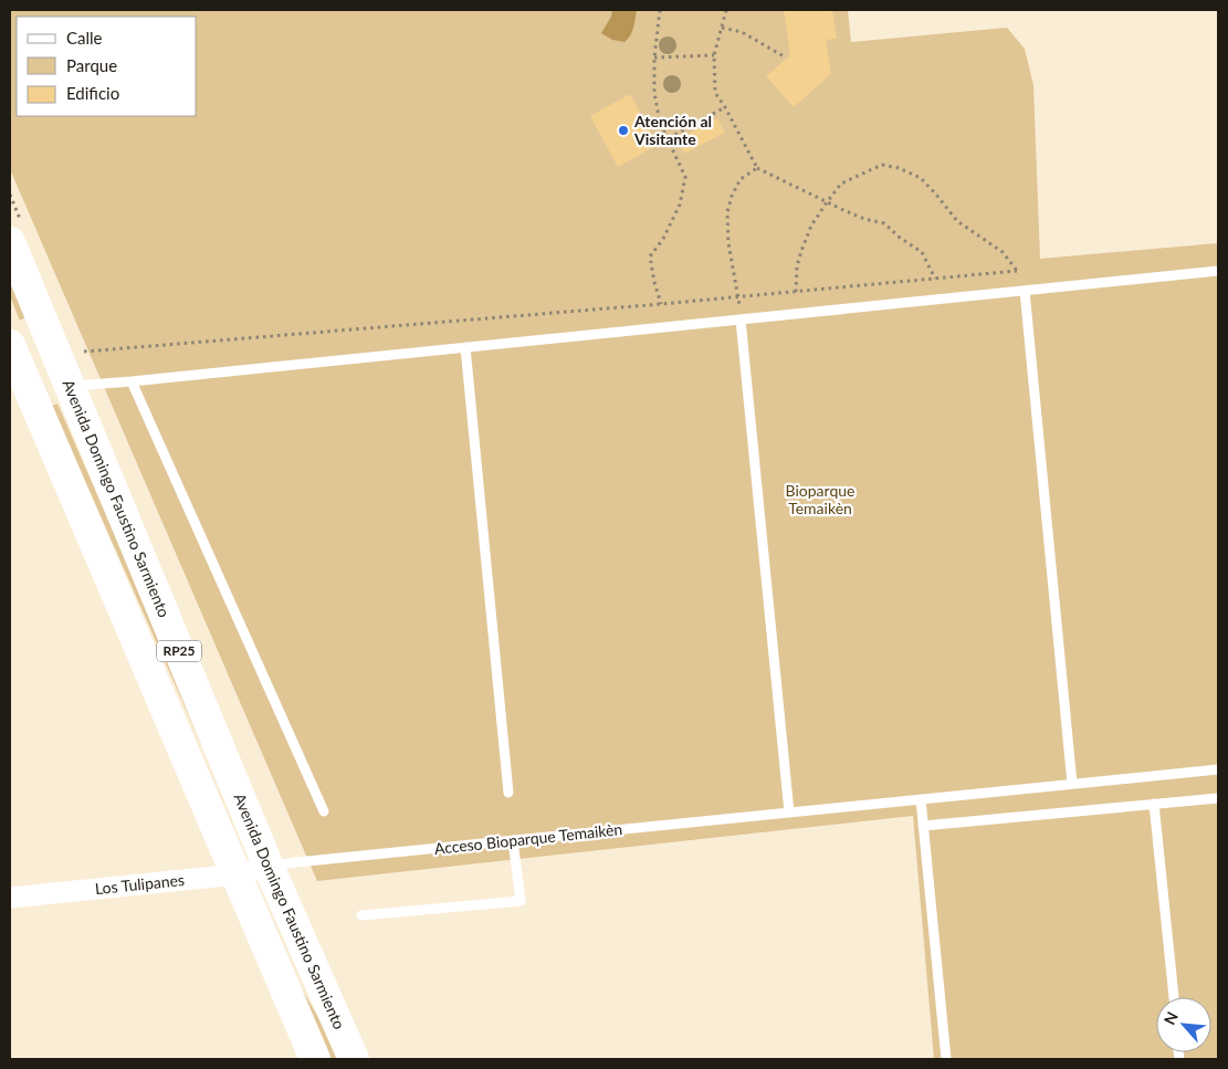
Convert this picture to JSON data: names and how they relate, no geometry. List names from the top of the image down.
{
  "streets": {
    "main road": ["Avenida Domingo Faustino Sarmiento", "RP25"],
    "street": ["Los Tulipanes"],
    "lane": ["Acceso Bioparque Temaikèn"]
  },
  "crossings": [
    ["Avenida Domingo Faustino Sarmiento", "Acceso Bioparque Temaikèn"],
    ["Avenida Domingo Faustino Sarmiento", "Los Tulipanes"],
    ["RP25", "Los Tulipanes"],
    ["Acceso Bioparque Temaikèn", "Los Tulipanes"]
  ],
  "parks": ["Bioparque Temaikèn"],
  "places": ["Atención al Visitante"],
  "legend": ["Calle", "Parque", "Edificio"],
  "north": "top left"
}
